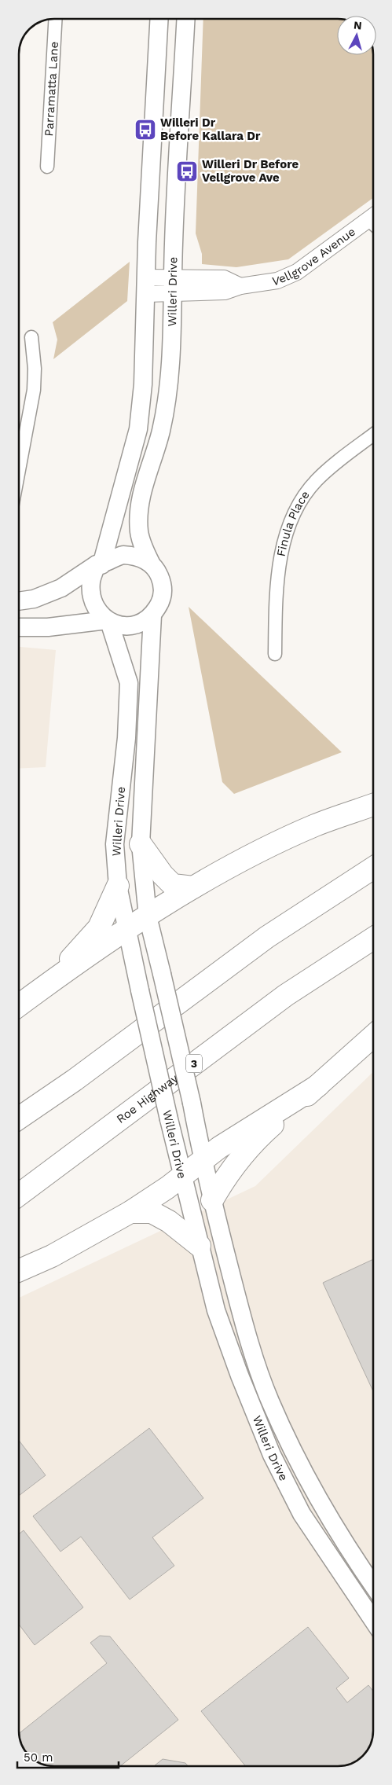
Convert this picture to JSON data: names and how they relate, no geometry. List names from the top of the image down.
{
  "streets": {
    "highway": ["3", "Roe Highway"],
    "main road": ["Willeri Drive"],
    "street": ["Parramatta Lane", "Vellgrove Avenue", "Finula Place"]
  },
  "crossings": [
    ["Vellgrove Avenue", "Willeri Drive"]
  ],
  "places": {
    "bus stop": ["Willeri Dr Before Kallara Dr", "Willeri Dr Before Vellgrove Ave"]
  },
  "scale_bar": "50 m",
  "north": "top"
}
